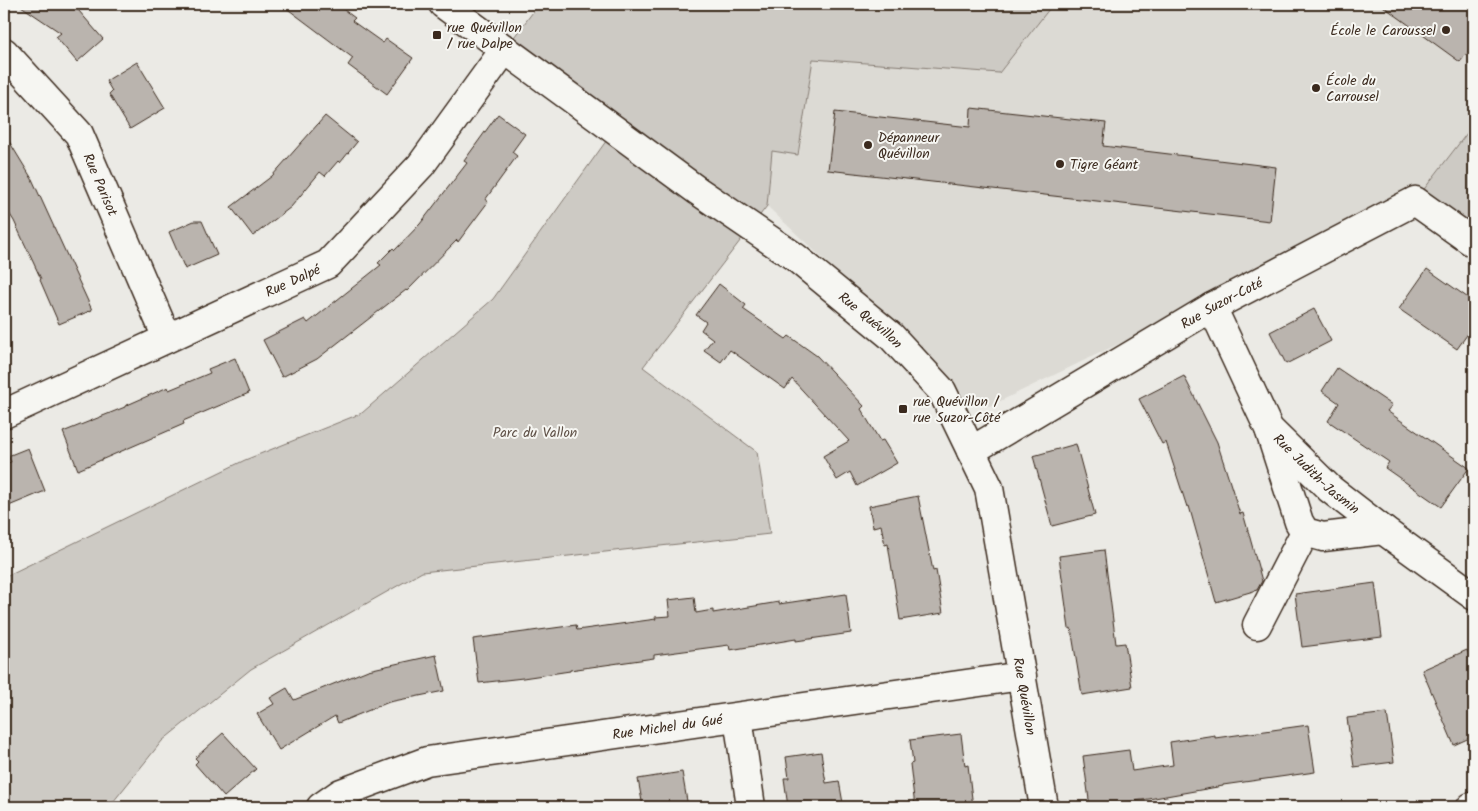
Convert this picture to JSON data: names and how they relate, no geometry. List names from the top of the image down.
{
  "streets": {
    "street": [
      "Rue Parisot",
      "Rue Dalpé",
      "Rue Suzor-Coté",
      "Rue Quévillon",
      "Rue Judith-Jasmin",
      "Rue Michel du Gué"
    ]
  },
  "crossings": [
    ["Rue Parisot", "Rue Dalpé"],
    ["Rue Dalpé", "Rue Quévillon"],
    ["Rue Suzor-Coté", "Rue Quévillon"],
    ["Rue Suzor-Coté", "Rue Judith-Jasmin"],
    ["Rue Quévillon", "Rue Michel du Gué"]
  ],
  "parks": ["Parc du Vallon"],
  "places": {
    "other": [
      "École le Caroussel",
      "École du Carrousel",
      "Dépanneur Quévillon",
      "Tigre Géant"
    ],
    "transit": ["rue Quévillon / rue Dalpe", "rue Quévillon / rue Suzor-Côté"]
  }
}
